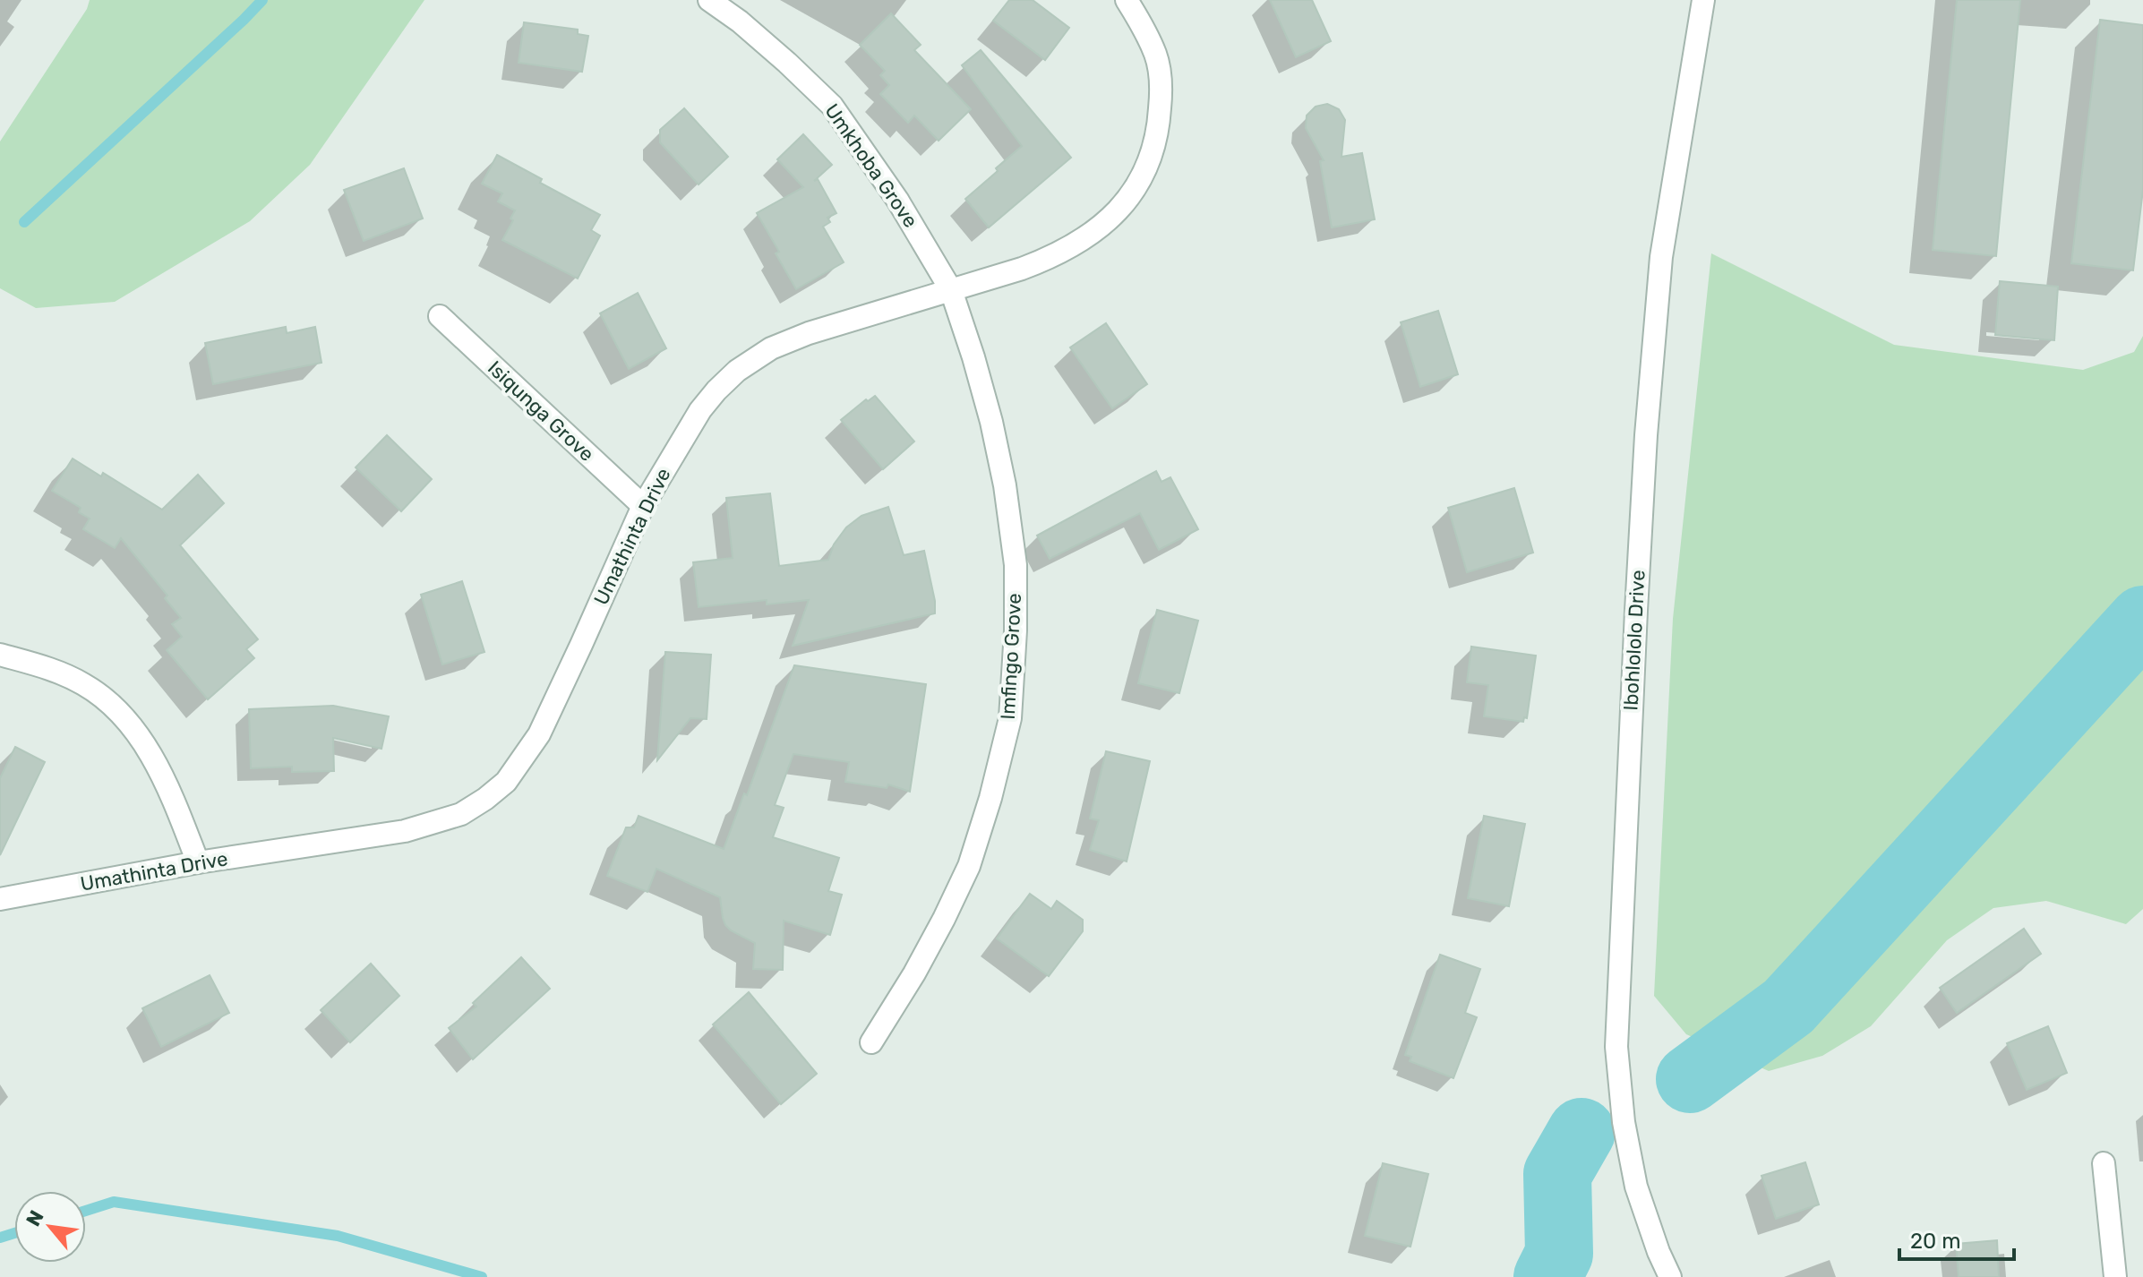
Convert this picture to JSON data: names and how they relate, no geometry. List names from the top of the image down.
{
  "streets": {
    "street": [
      "Umkhoba Grove",
      "Isiqunga Grove",
      "Umathinta Drive",
      "Ibohlololo Drive",
      "Imfingo Grove"
    ]
  },
  "crossings": [
    ["Umkhoba Grove", "Umathinta Drive"],
    ["Umkhoba Grove", "Imfingo Grove"],
    ["Isiqunga Grove", "Umathinta Drive"],
    ["Umathinta Drive", "Imfingo Grove"]
  ],
  "scale_bar": "20 m",
  "north": "top left"
}
